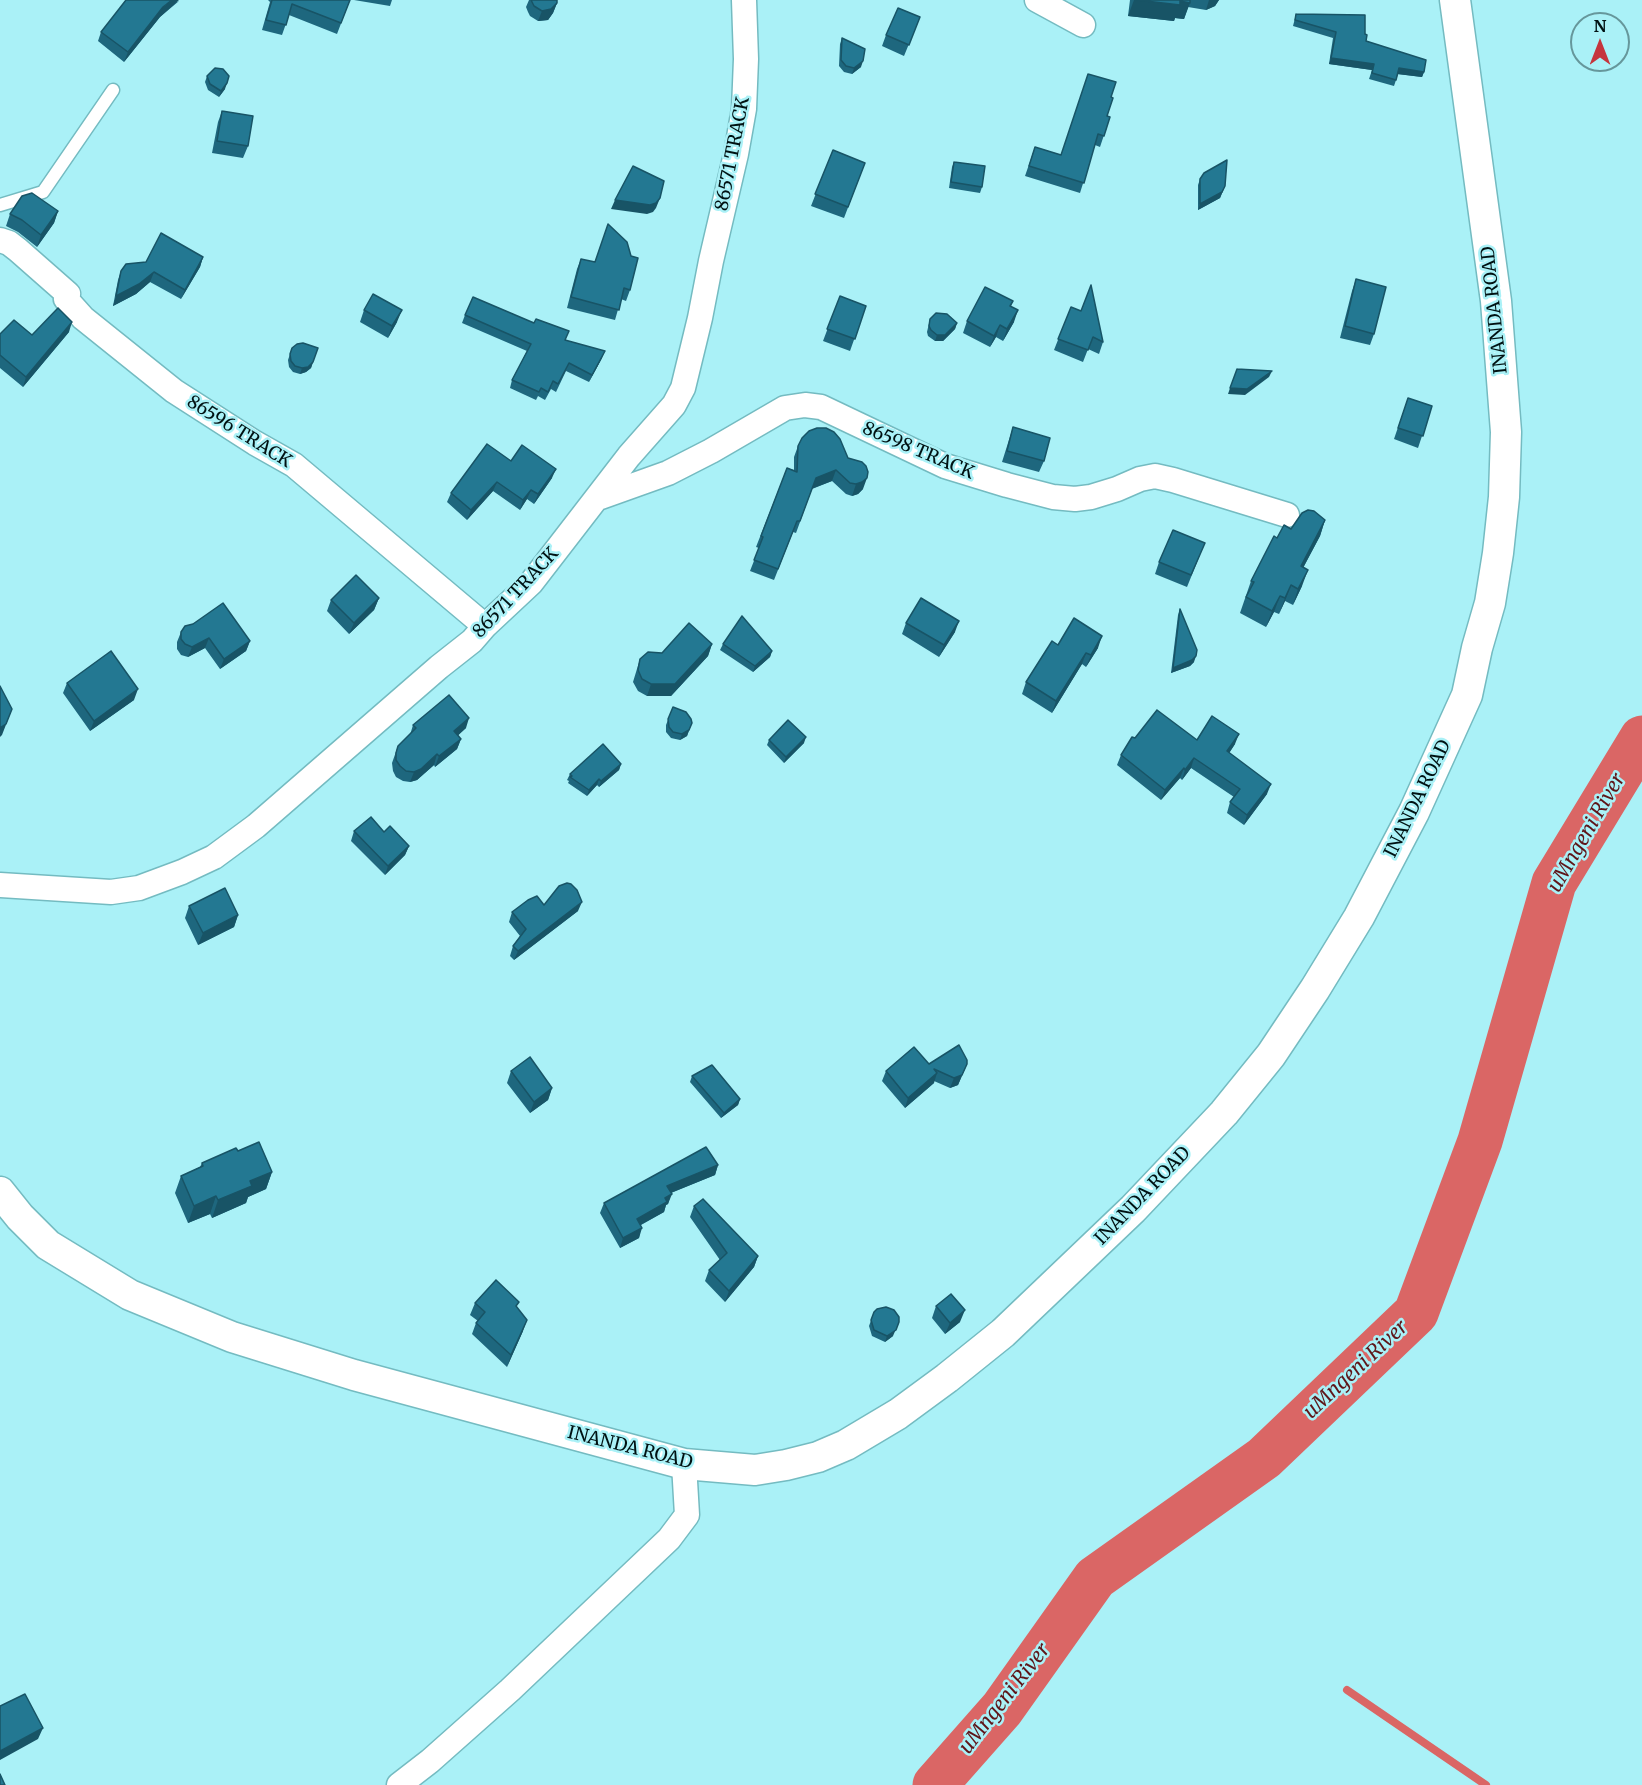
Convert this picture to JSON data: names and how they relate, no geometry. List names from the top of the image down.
{
  "streets": {
    "street": [
      "86571 TRACK",
      "INANDA ROAD",
      "86596 TRACK",
      "86598 TRACK"
    ]
  },
  "crossings": [
    ["86571 TRACK", "86596 TRACK"],
    ["86571 TRACK", "86598 TRACK"]
  ],
  "water": ["uMngeni River"],
  "north": "top"
}
